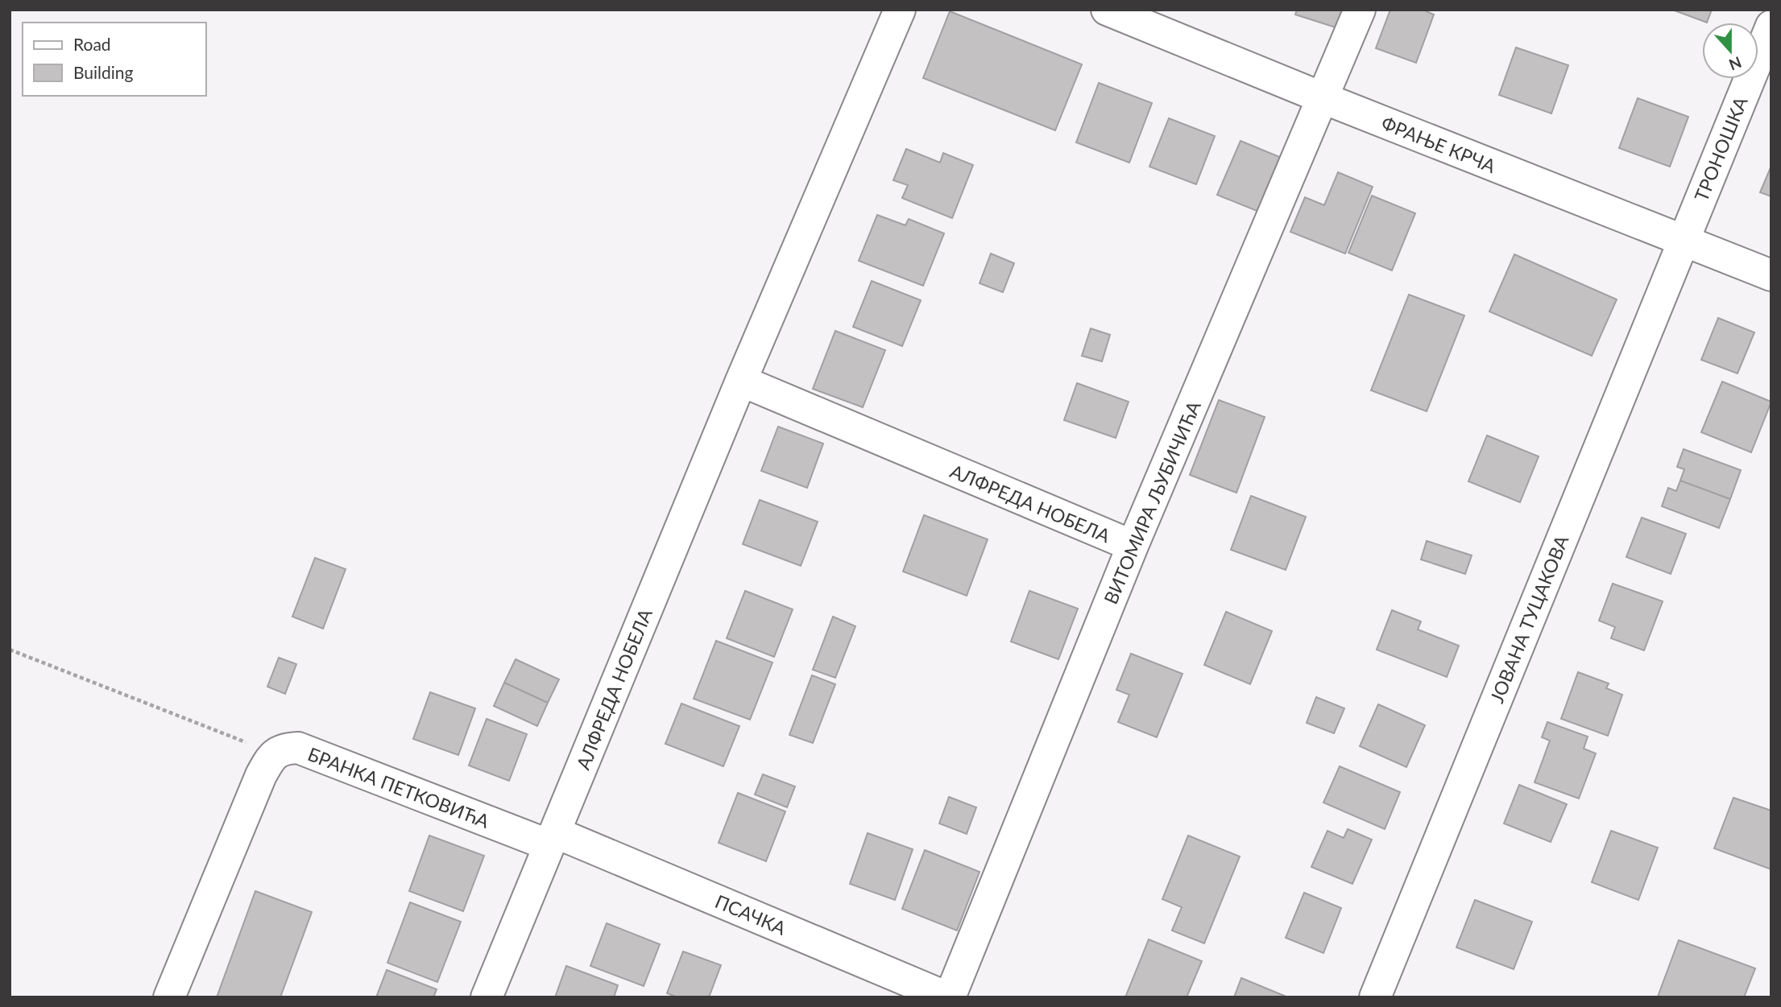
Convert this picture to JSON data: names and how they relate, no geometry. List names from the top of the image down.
{
  "streets": {
    "street": [
      "ФРАЊЕ КРЧА",
      "ТРОНОШКА",
      "ВИТОМИРА ЉУБИЧИЋА",
      "АЛФРЕДА НОБЕЛА",
      "ЈОВАНА ТУЦАКОВА",
      "БРАНКА ПЕТКОВИЋА",
      "ПСАЧКА"
    ]
  },
  "crossings": [
    ["ФРАЊЕ КРЧА", "ТРОНОШКА"],
    ["ФРАЊЕ КРЧА", "ВИТОМИРА ЉУБИЧИЋА"],
    ["ФРАЊЕ КРЧА", "ЈОВАНА ТУЦАКОВА"],
    ["ТРОНОШКА", "ЈОВАНА ТУЦАКОВА"],
    ["ВИТОМИРА ЉУБИЧИЋА", "АЛФРЕДА НОБЕЛА"],
    ["ВИТОМИРА ЉУБИЧИЋА", "ПСАЧКА"],
    ["АЛФРЕДА НОБЕЛА", "БРАНКА ПЕТКОВИЋА"],
    ["АЛФРЕДА НОБЕЛА", "ПСАЧКА"],
    ["БРАНКА ПЕТКОВИЋА", "ПСАЧКА"]
  ],
  "legend": ["Road", "Building"],
  "north": "bottom"
}
